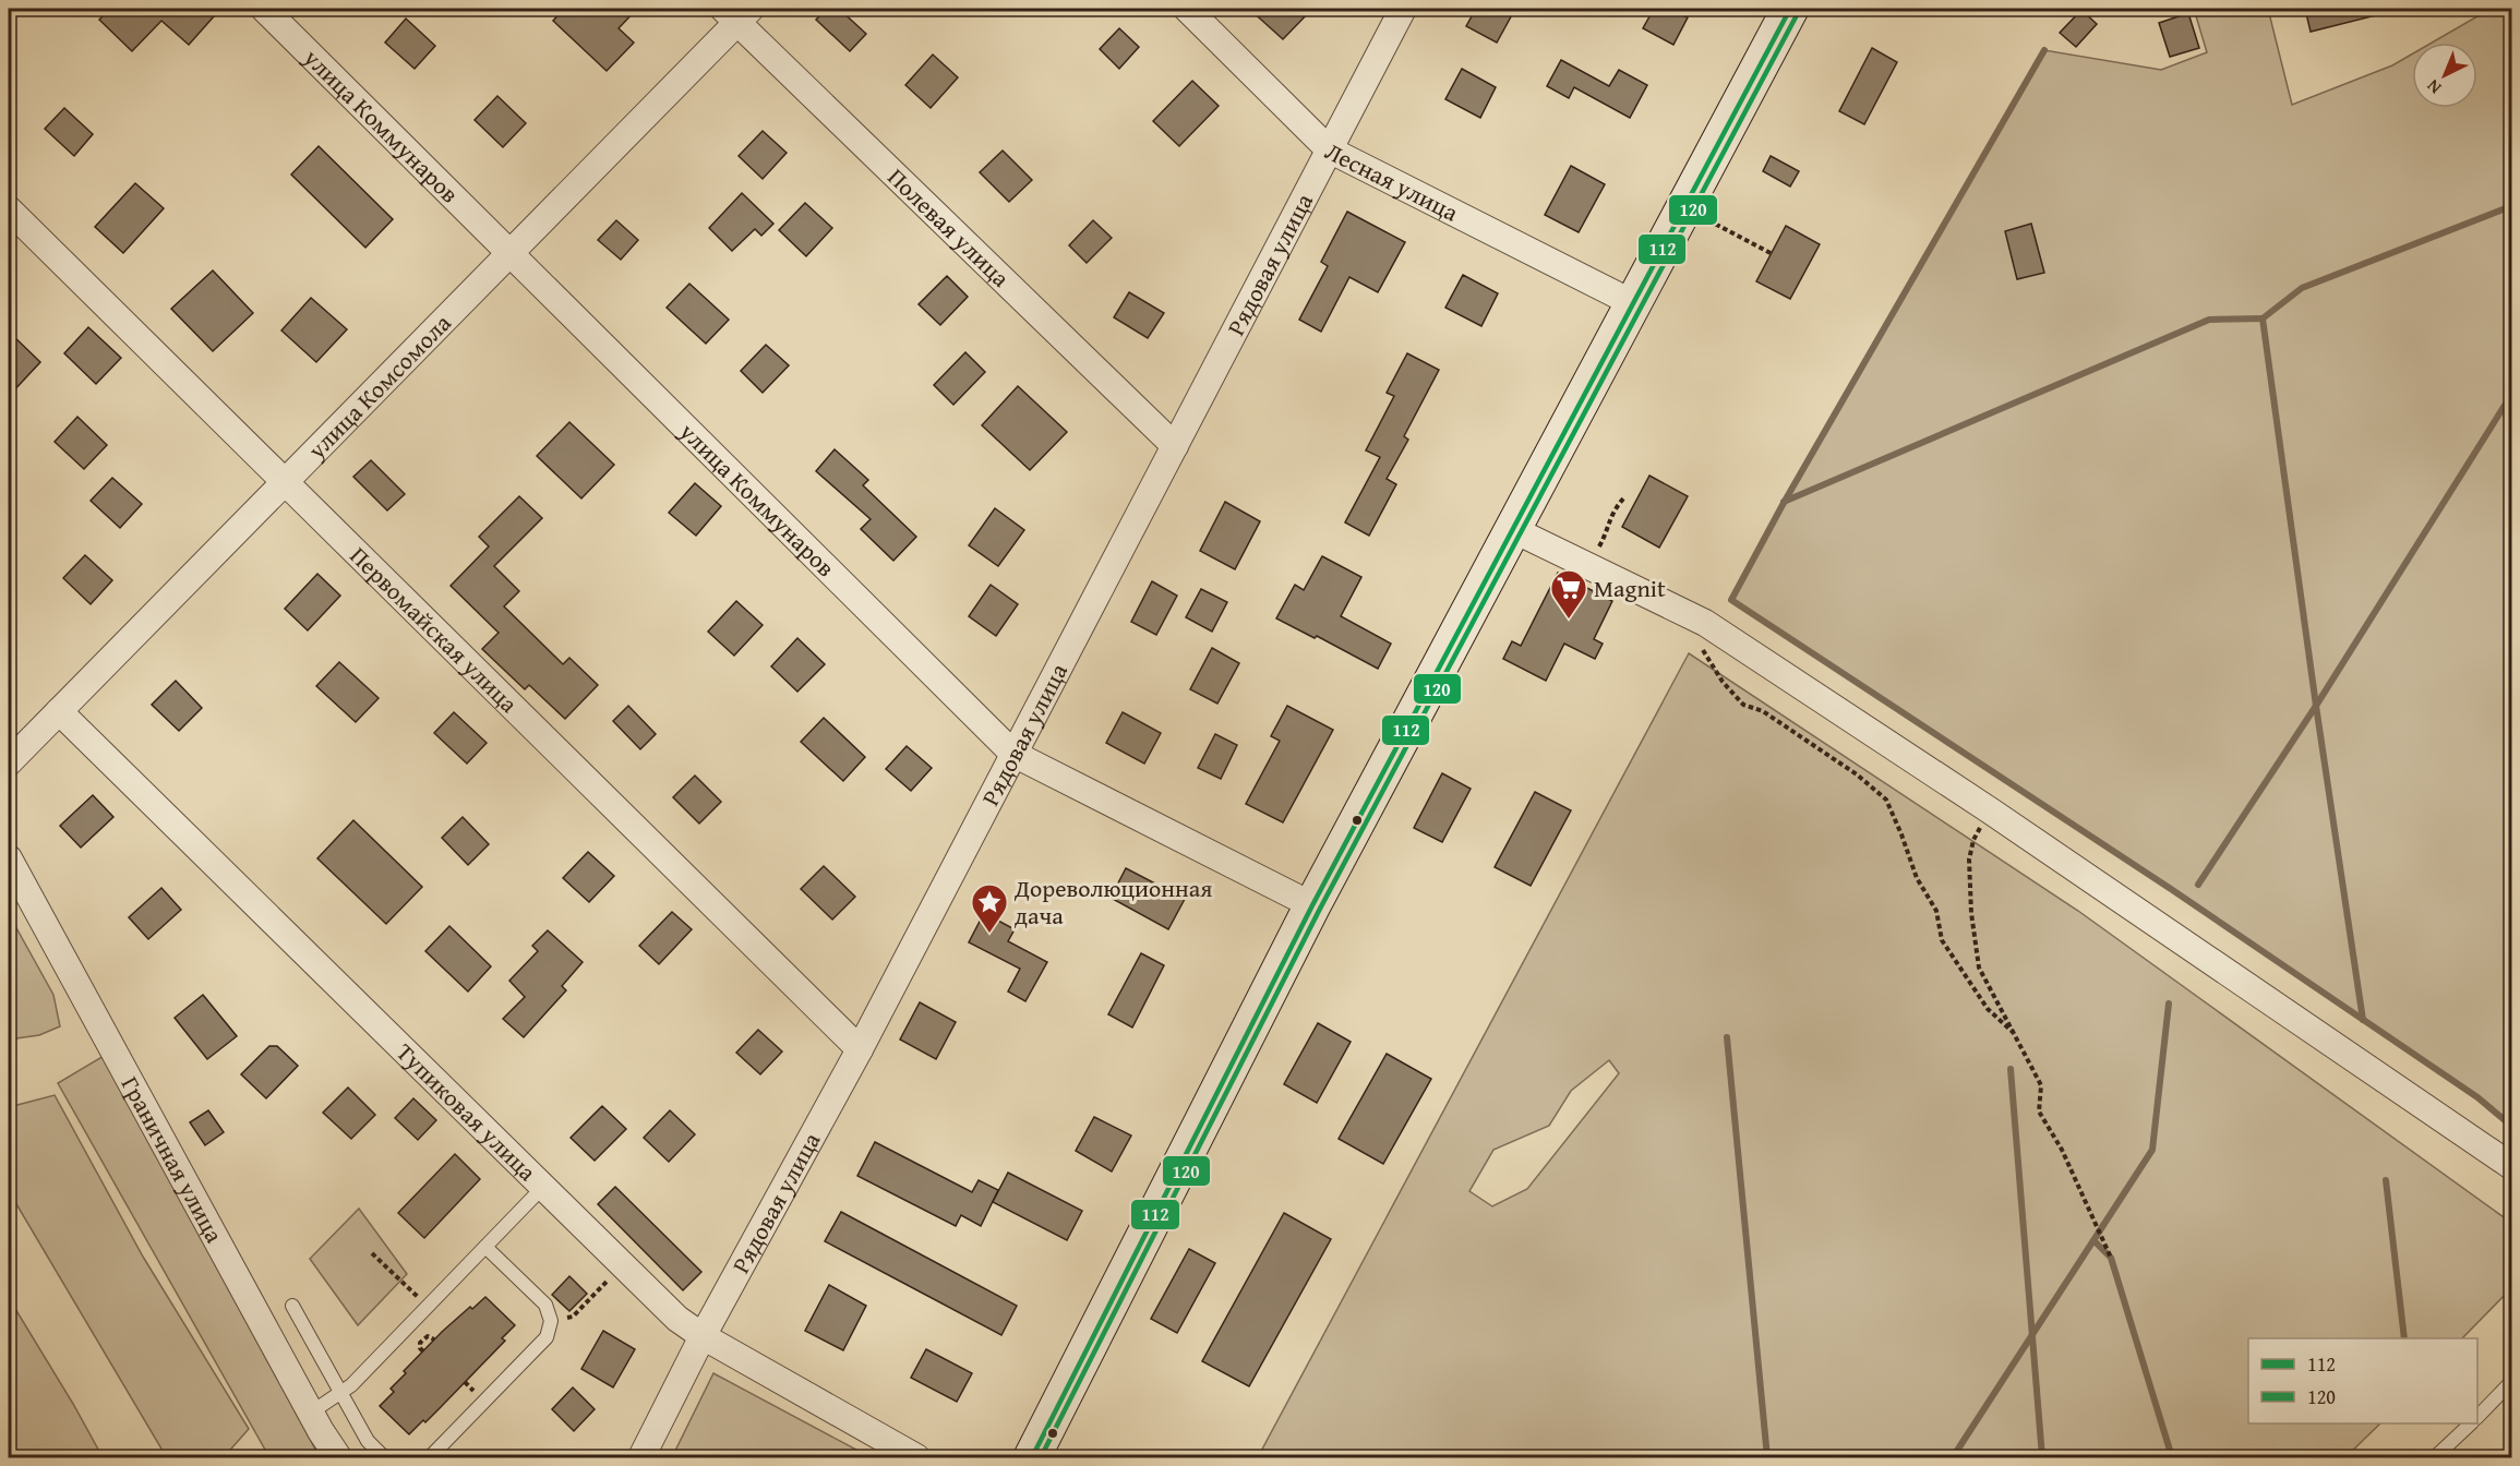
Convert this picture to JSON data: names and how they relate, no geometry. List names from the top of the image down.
{
  "streets": {
    "street": [
      "улица Коммунаров",
      "Лесная улица",
      "Полевая улица",
      "Рядовая улица",
      "улица Комсомола",
      "Первомайская улица",
      "Тупиковая улица",
      "Граничная улица"
    ]
  },
  "crossings": [
    ["улица Коммунаров", "Рядовая улица"],
    ["улица Коммунаров", "улица Комсомола"],
    ["Лесная улица", "Рядовая улица"],
    ["Полевая улица", "Рядовая улица"],
    ["Полевая улица", "улица Комсомола"],
    ["Рядовая улица", "Первомайская улица"],
    ["Рядовая улица", "Тупиковая улица"],
    ["улица Комсомола", "Первомайская улица"],
    ["улица Комсомола", "Тупиковая улица"]
  ],
  "places": {
    "supermarket": ["Magnit"],
    "place": ["Дореволюционная дача"]
  },
  "lines": ["transit line 112", "transit line 120"],
  "legend": ["112", "120"],
  "north": "bottom left"
}
